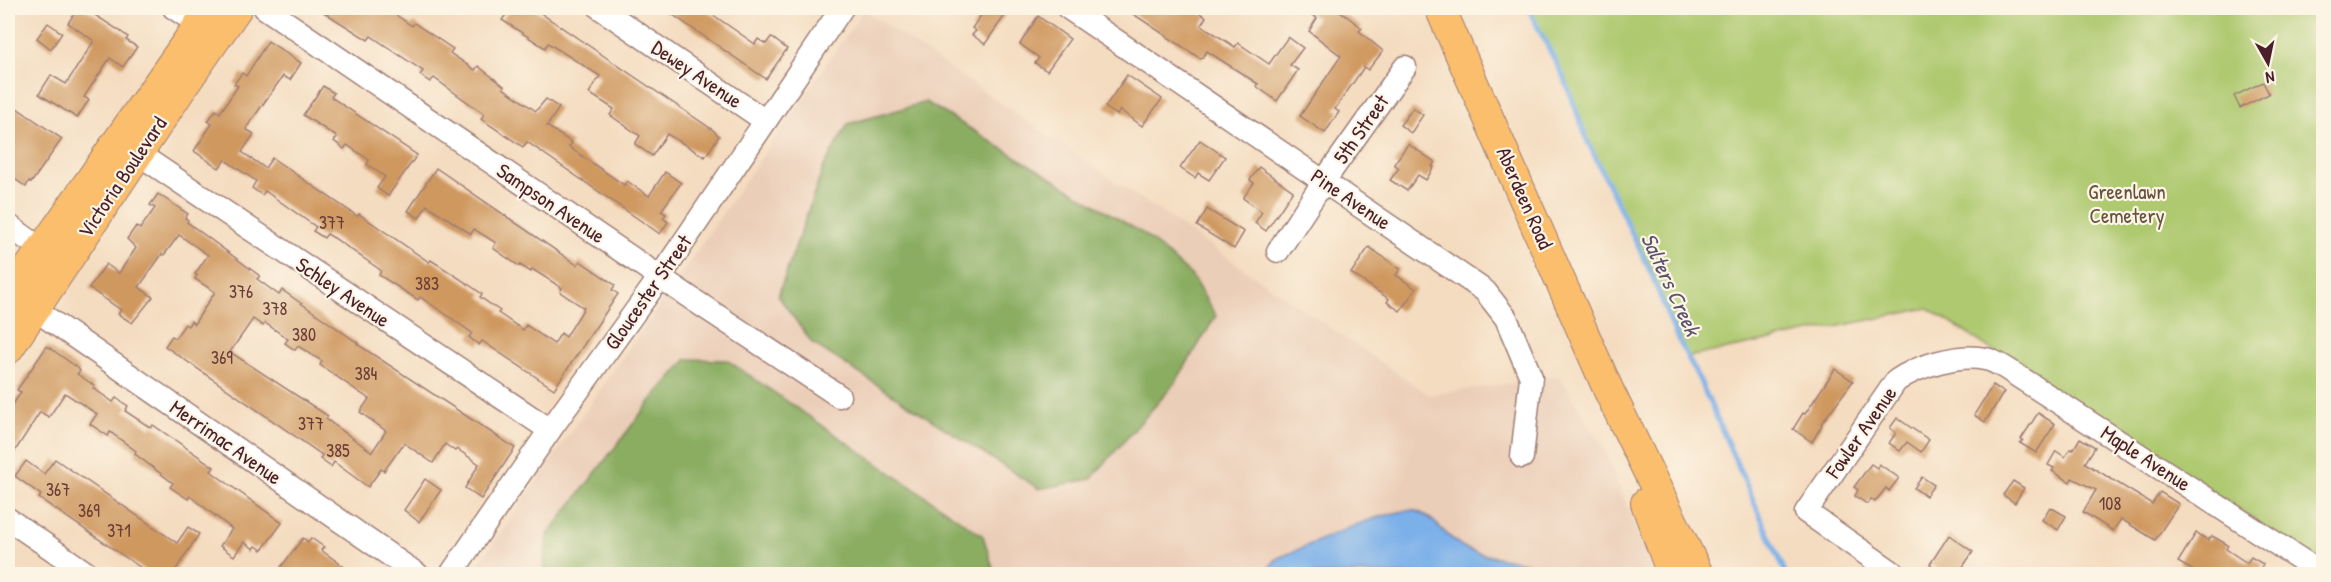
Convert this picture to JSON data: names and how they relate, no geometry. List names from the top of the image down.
{
  "streets": {
    "main road": ["Victoria Boulevard", "Aberdeen Road"],
    "street": [
      "Dewey Avenue",
      "5th Street",
      "Pine Avenue",
      "Sampson Avenue",
      "Schley Avenue",
      "Gloucester Street",
      "Fowler Avenue",
      "Merrimac Avenue",
      "Maple Avenue"
    ]
  },
  "crossings": [
    ["Dewey Avenue", "Gloucester Street"],
    ["5th Street", "Pine Avenue"],
    ["Victoria Boulevard", "Schley Avenue"],
    ["Victoria Boulevard", "Merrimac Avenue"],
    ["Sampson Avenue", "Gloucester Street"],
    ["Schley Avenue", "Gloucester Street"],
    ["Fowler Avenue", "Maple Avenue"]
  ],
  "water": ["Salters Creek"],
  "parks": ["Greenlawn Cemetery"],
  "house_numbers": [
    "377",
    "383",
    "376",
    "378",
    "380",
    "369",
    "384",
    "377",
    "385",
    "367",
    "108",
    "369",
    "371"
  ],
  "north": "bottom"
}
